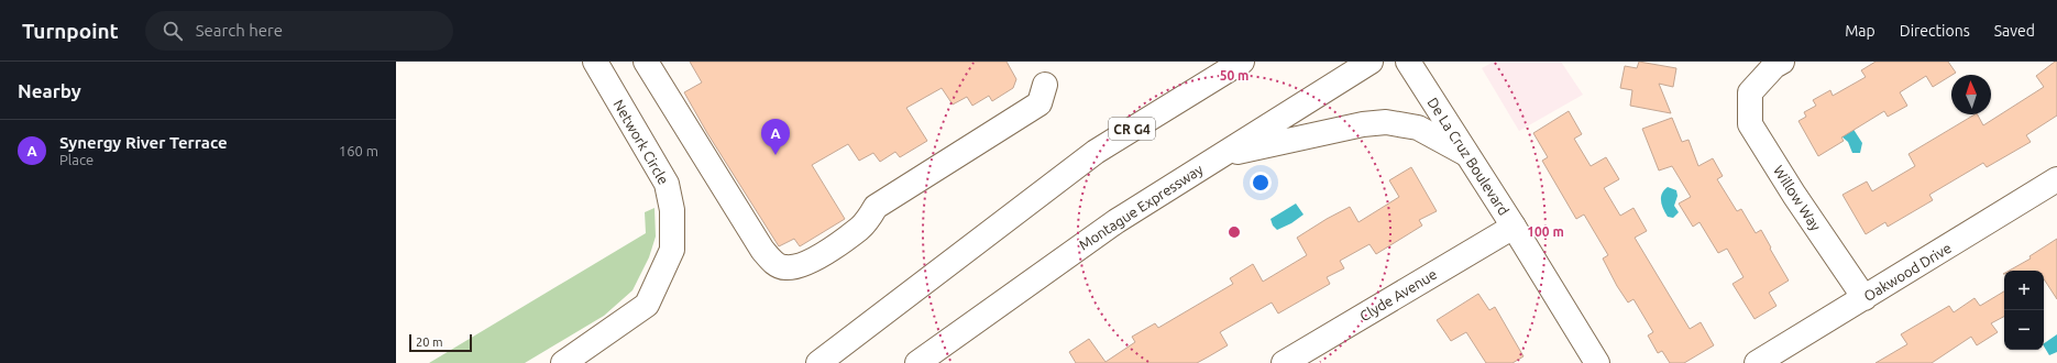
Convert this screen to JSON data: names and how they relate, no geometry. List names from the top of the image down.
{
  "streets": {
    "main road": [
      "CR G4",
      "Network Circle",
      "De La Cruz Boulevard",
      "Willow Way",
      "Montague Expressway",
      "Oakwood Drive",
      "Clyde Avenue"
    ]
  },
  "crossings": [
    ["De La Cruz Boulevard", "Clyde Avenue"],
    ["Willow Way", "Oakwood Drive"]
  ],
  "scale_bar": "20 m",
  "north": "top",
  "page": {
    "header": "Turnpoint",
    "search": "Search here",
    "nav": ["Map", "Directions", "Saved"],
    "heading": "Nearby",
    "list": [
      {
        "mark": "A",
        "name": "Synergy River Terrace",
        "note": "Place",
        "value": "160 m"
      }
    ],
    "pins": "A",
    "map_buttons": ["+", "−"],
    "scale": "20 m"
  },
  "rings": ["50 m", "100 m"]
}
